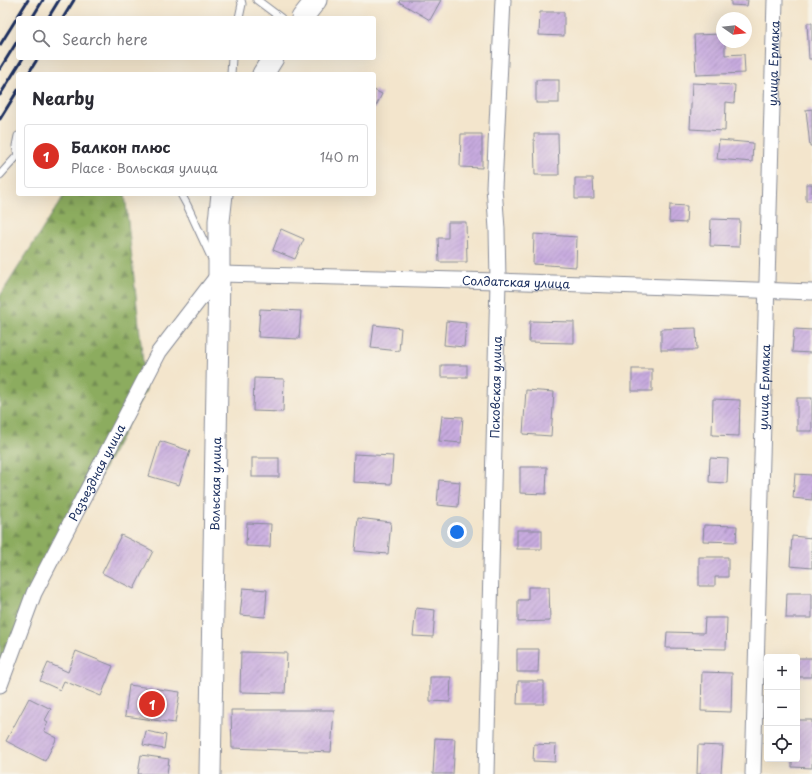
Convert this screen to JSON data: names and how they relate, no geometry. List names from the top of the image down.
{
  "streets": {
    "street": [
      "улица Ермака",
      "Солдатская улица",
      "Псковская улица",
      "Разъездная улица",
      "Вольская улица"
    ]
  },
  "crossings": [
    ["улица Ермака", "Солдатская улица"],
    ["Солдатская улица", "Псковская улица"],
    ["Солдатская улица", "Разъездная улица"],
    ["Солдатская улица", "Вольская улица"],
    ["Разъездная улица", "Вольская улица"]
  ],
  "north": "right",
  "page": {
    "search": "Search here",
    "heading": "Nearby",
    "list": [
      {
        "mark": "1",
        "name": "Балкон плюс",
        "note": "Place · Вольская улица",
        "value": "140 m"
      }
    ],
    "map_buttons": ["+", "−"],
    "pins": "1"
  }
}
